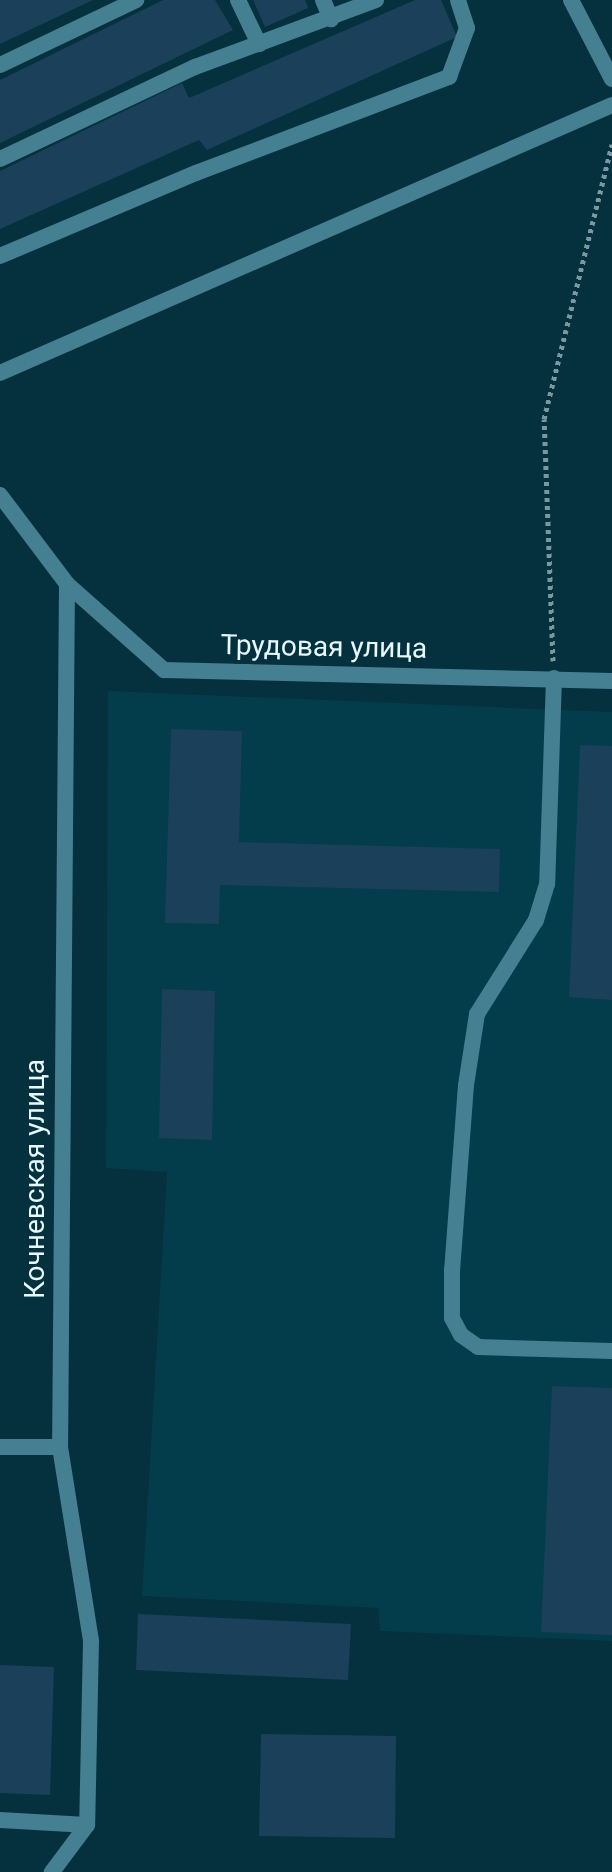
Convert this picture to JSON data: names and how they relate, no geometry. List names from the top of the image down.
{
  "streets": {
    "street": ["Трудовая улица", "Кочневская улица"]
  },
  "crossings": [
    ["Трудовая улица", "Кочневская улица"]
  ]
}
